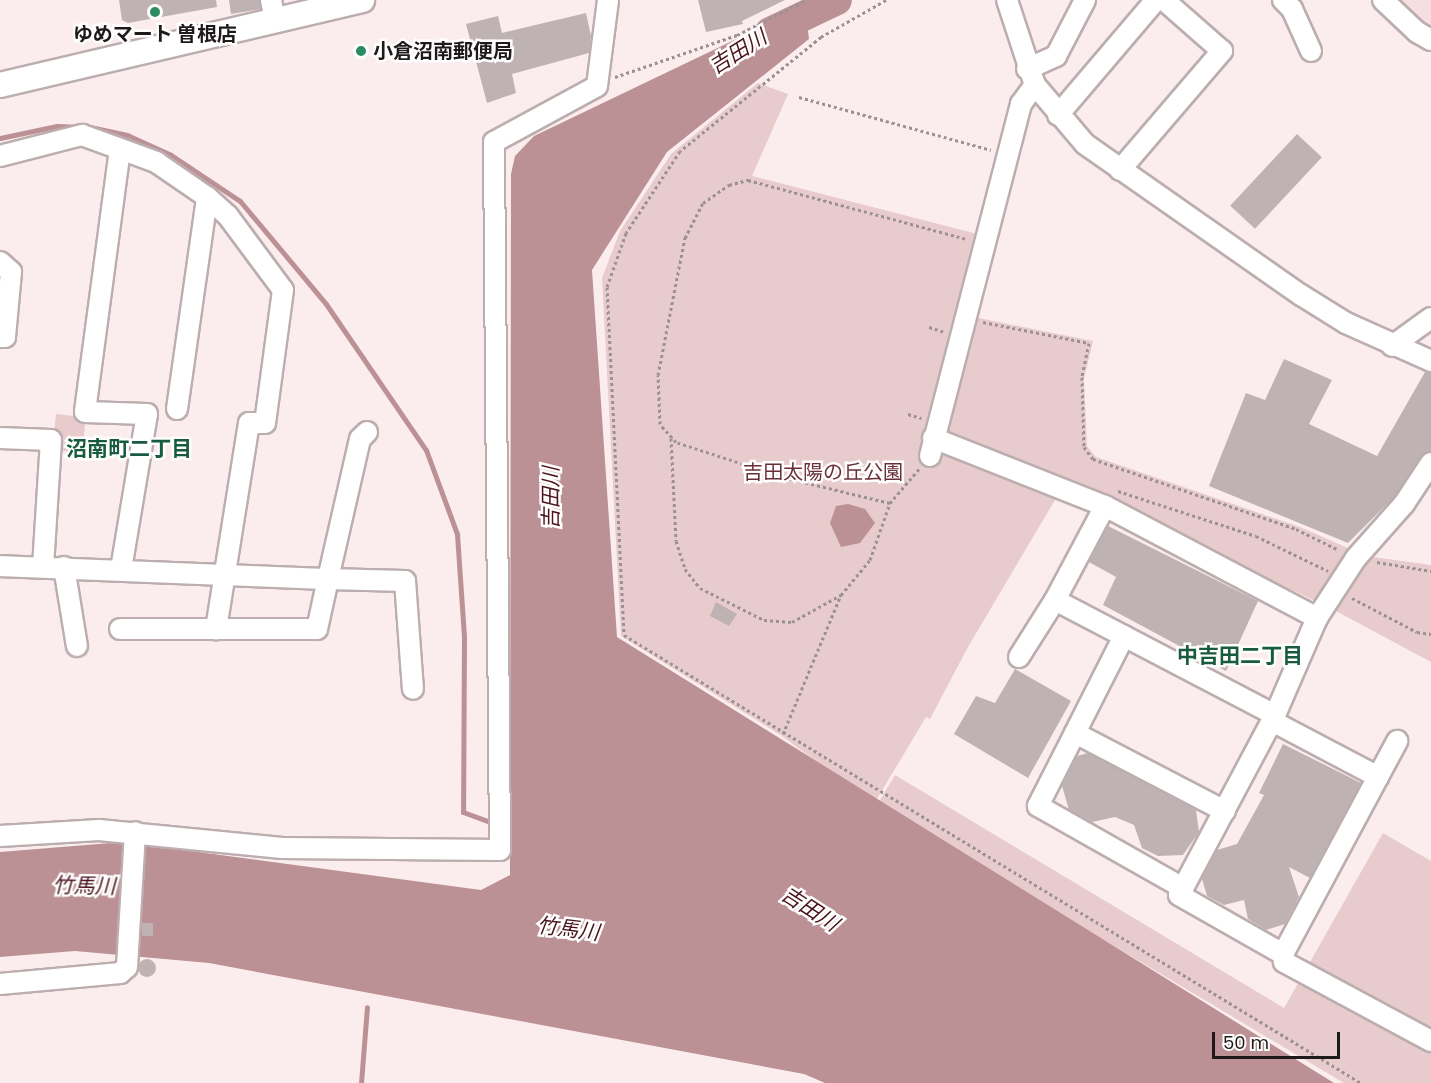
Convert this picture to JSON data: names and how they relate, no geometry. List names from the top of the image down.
{
  "districts": ["沼南町二丁目", "中吉田二丁目"],
  "water": ["吉田川", "竹馬川"],
  "parks": ["吉田太陽の丘公園"],
  "places": ["ゆめマート 曽根店", "小倉沼南郵便局"],
  "scale_bar": "50 m"
}
